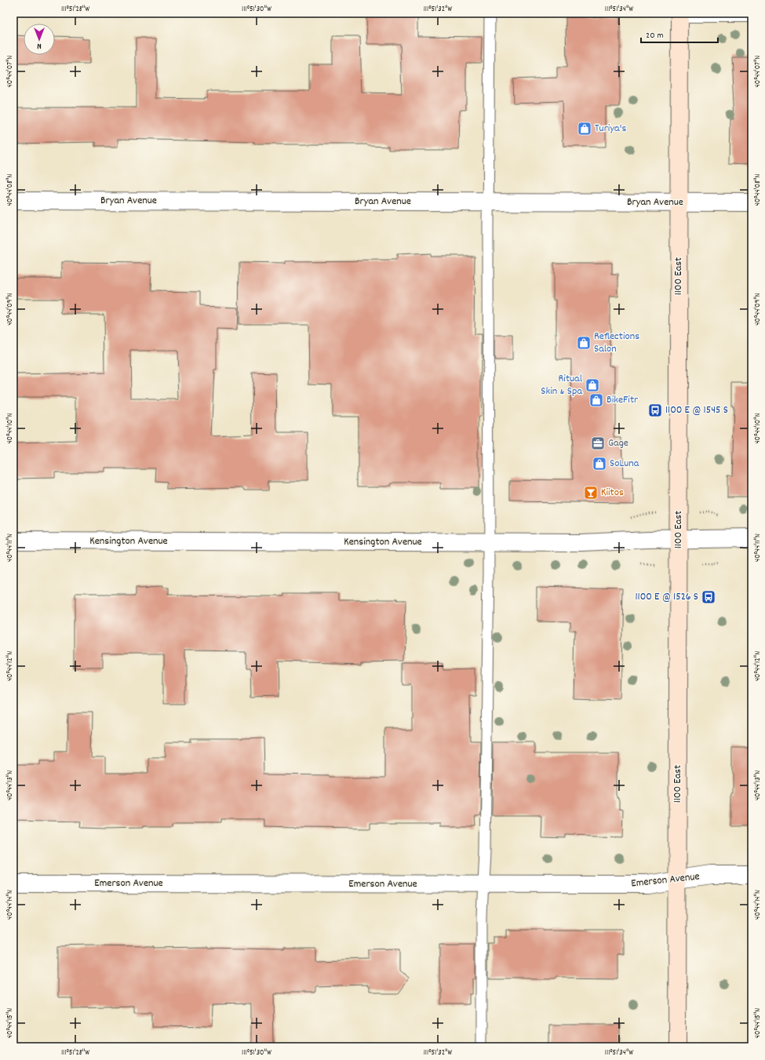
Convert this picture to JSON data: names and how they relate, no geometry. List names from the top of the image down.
{
  "streets": {
    "street": [
      "Bryan Avenue",
      "1100 East",
      "Kensington Avenue",
      "Emerson Avenue"
    ]
  },
  "crossings": [
    ["Bryan Avenue", "1100 East"],
    ["1100 East", "Kensington Avenue"],
    ["1100 East", "Emerson Avenue"]
  ],
  "places": {
    "shop": [
      "Turiya's",
      "Reflections Salon",
      "Ritual Skin & Spa",
      "BikeFitr",
      "SoLuna"
    ],
    "bus stop": ["1100 E @ 1545 S", "1100 E @ 1526 S"],
    "office": ["Gage"],
    "bar": ["Kiitos"]
  },
  "scale_bar": "20 m",
  "north": "bottom",
  "coordinates": [
    "111°51'28\"W",
    "111°51'30\"W",
    "111°51'32\"W",
    "111°51'34\"W",
    "40°44'07\"N",
    "40°44'08\"N",
    "40°44'09\"N",
    "40°44'10\"N",
    "40°44'11\"N",
    "40°44'12\"N",
    "40°44'13\"N",
    "40°44'14\"N",
    "40°44'15\"N"
  ]
}
